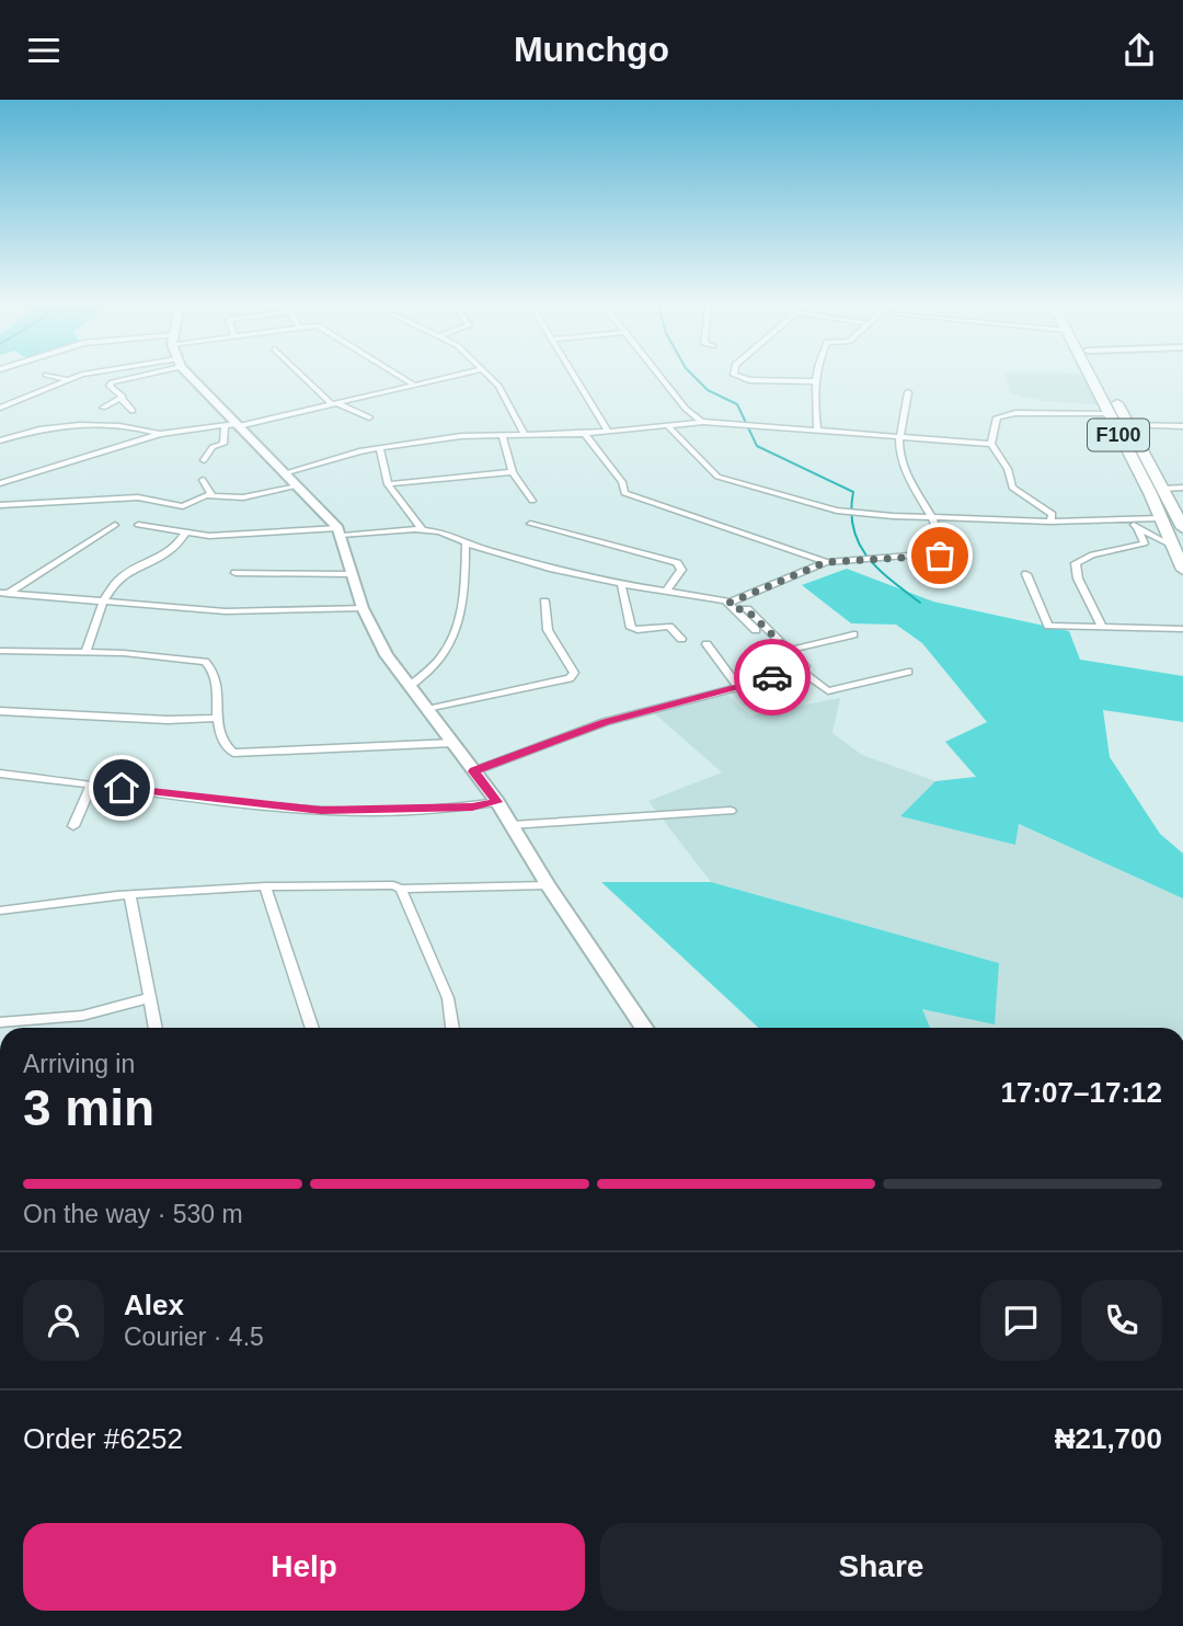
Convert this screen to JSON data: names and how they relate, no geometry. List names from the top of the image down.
{
  "streets": {
    "highway": ["F100"]
  },
  "page": {
    "header": "Munchgo",
    "heading": ["3 min", "Arriving in", "17:07–17:12"],
    "panel": [
      "Alex",
      "Courier · 4.5",
      "Order #6252",
      "₦21,700"
    ],
    "bar": "On the way · 530 m",
    "buttons": ["Help", "Share"]
  }
}
